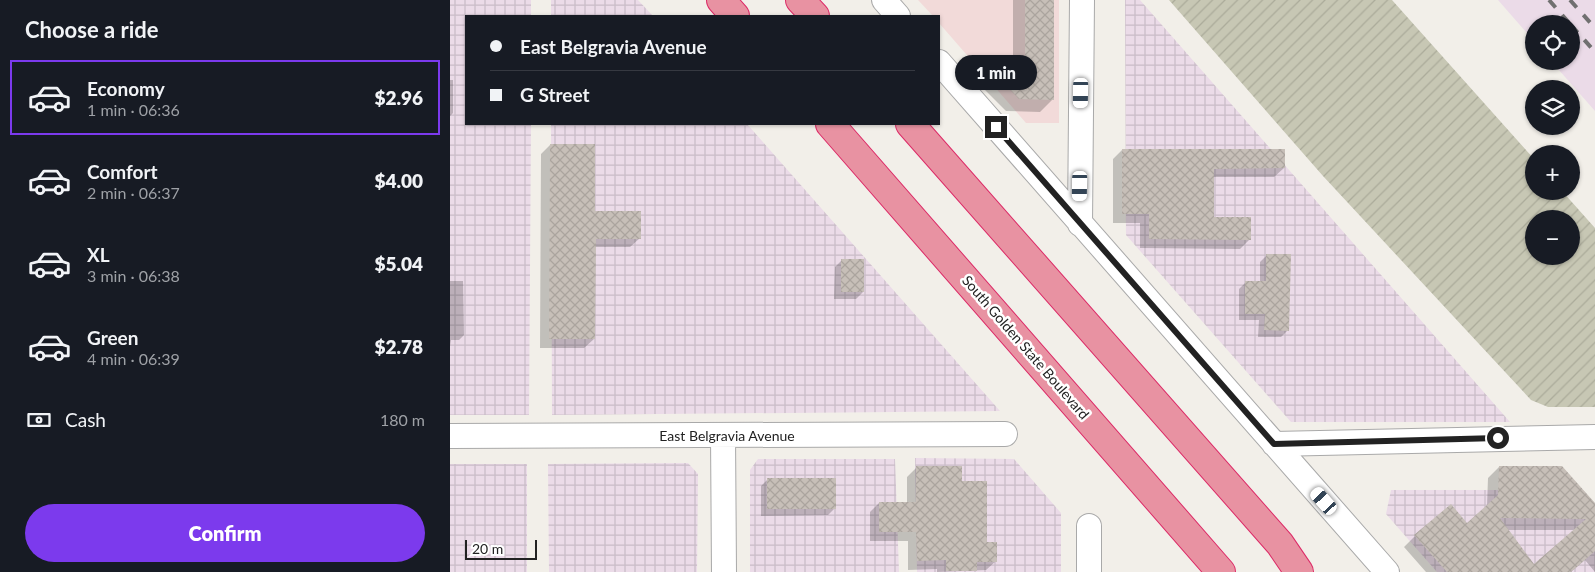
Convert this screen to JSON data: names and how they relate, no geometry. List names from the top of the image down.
{
  "streets": {
    "highway": ["South Golden State Boulevard"],
    "street": ["East Belgravia Avenue"]
  },
  "scale_bar": "20 m",
  "page": {
    "heading": "Choose a ride",
    "map_buttons": ["+", "−"],
    "banner": ["East Belgravia Avenue", "G Street"],
    "bubble": "1 min",
    "list": [
      {
        "name": "Economy",
        "note": "1 min · 06:36",
        "value": "$2.96"
      },
      {
        "name": "Comfort",
        "note": "2 min · 06:37",
        "value": "$4.00"
      },
      {
        "name": "XL",
        "note": "3 min · 06:38",
        "value": "$5.04"
      },
      {
        "name": "Green",
        "note": "4 min · 06:39",
        "value": "$2.78"
      }
    ],
    "pay": ["Cash", "180 m"],
    "buttons": "Confirm",
    "scale": "20 m"
  }
}
